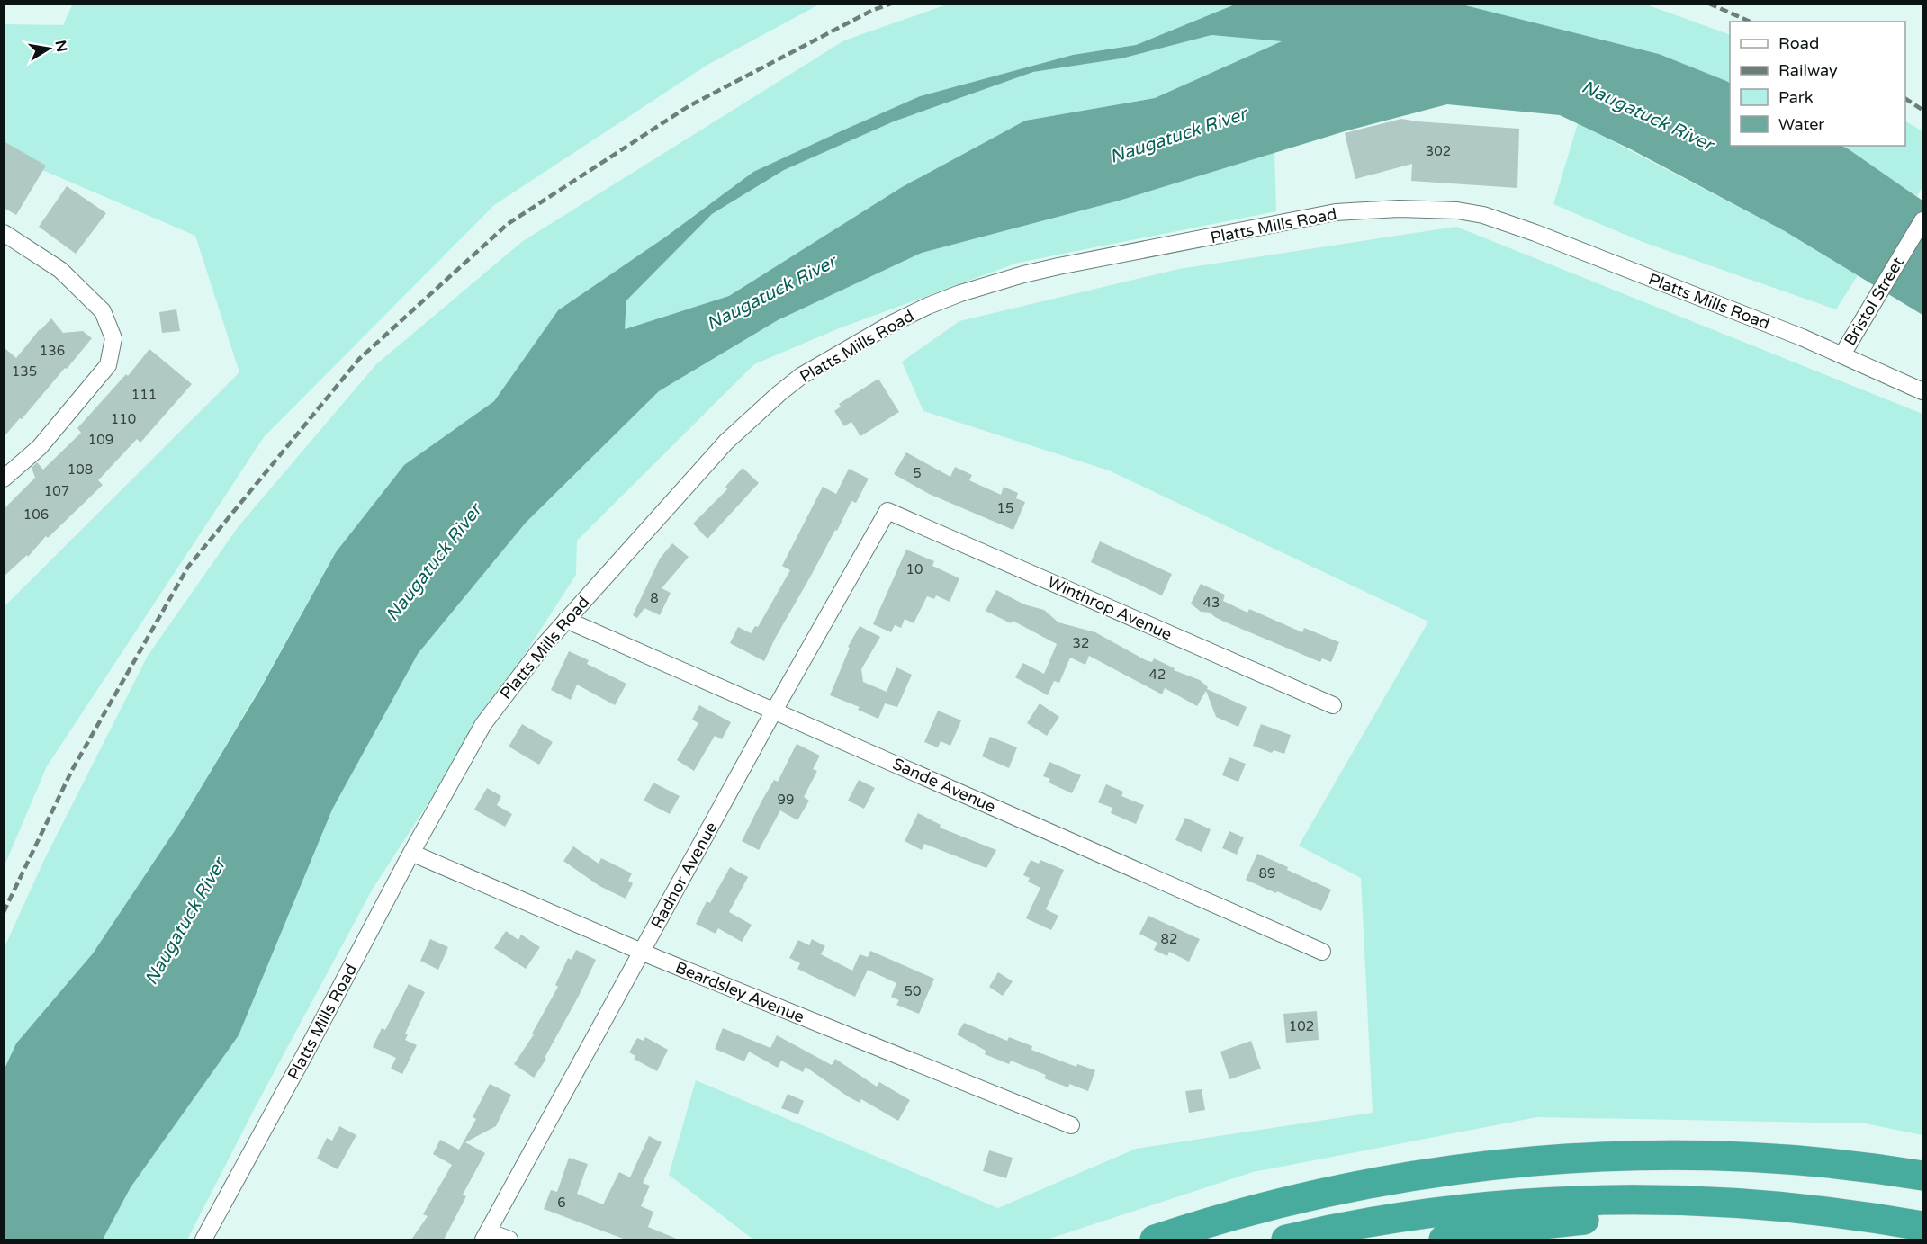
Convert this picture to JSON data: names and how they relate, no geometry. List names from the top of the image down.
{
  "streets": {
    "street": [
      "Platts Mills Road",
      "Bristol Street",
      "Winthrop Avenue",
      "Sande Avenue",
      "Radnor Avenue",
      "Beardsley Avenue"
    ]
  },
  "crossings": [
    ["Platts Mills Road", "Bristol Street"],
    ["Platts Mills Road", "Sande Avenue"],
    ["Platts Mills Road", "Beardsley Avenue"],
    ["Winthrop Avenue", "Radnor Avenue"],
    ["Sande Avenue", "Radnor Avenue"],
    ["Radnor Avenue", "Beardsley Avenue"]
  ],
  "water": ["Naugatuck River"],
  "house_numbers": [
    "302",
    "136",
    "135",
    "111",
    "110",
    "109",
    "108",
    "5",
    "107",
    "15",
    "106",
    "10",
    "8",
    "43",
    "32",
    "42",
    "99",
    "89",
    "82",
    "50",
    "102",
    "6"
  ],
  "legend": [
    "Road",
    "Railway",
    "Park",
    "Water"
  ],
  "north": "right"
}
